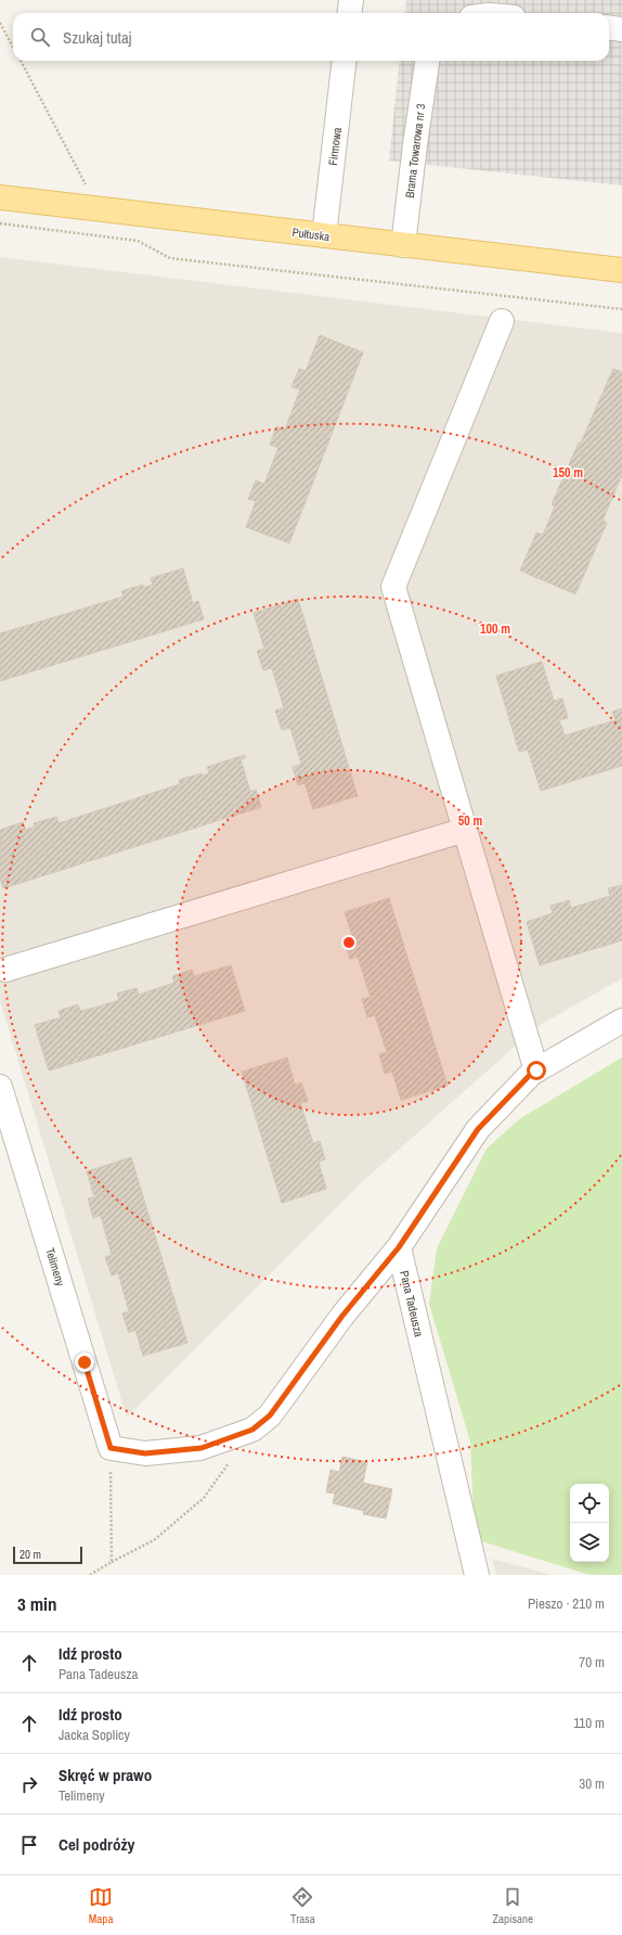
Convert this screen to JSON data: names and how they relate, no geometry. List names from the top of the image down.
{
  "streets": {
    "main road": ["Pułtuska"],
    "street": [
      "Firmowa",
      "Brama Towarowa nr 3",
      "Telimeny",
      "Pana Tadeusza"
    ]
  },
  "crossings": [
    ["Firmowa", "Pułtuska"],
    ["Brama Towarowa nr 3", "Pułtuska"]
  ],
  "scale_bar": "20 m",
  "page": {
    "search": "Szukaj tutaj",
    "scale": "20 m",
    "heading": ["3 min", "Pieszo · 210 m"],
    "list": [
      ["Idź prosto", "Pana Tadeusza", "70 m"],
      ["Idź prosto", "Jacka Soplicy", "110 m"],
      ["Skręć w prawo", "Telimeny", "30 m"],
      "Cel podróży"
    ],
    "nav": ["Mapa", "Trasa", "Zapisane"]
  },
  "rings": ["150 m", "100 m", "50 m"]
}
